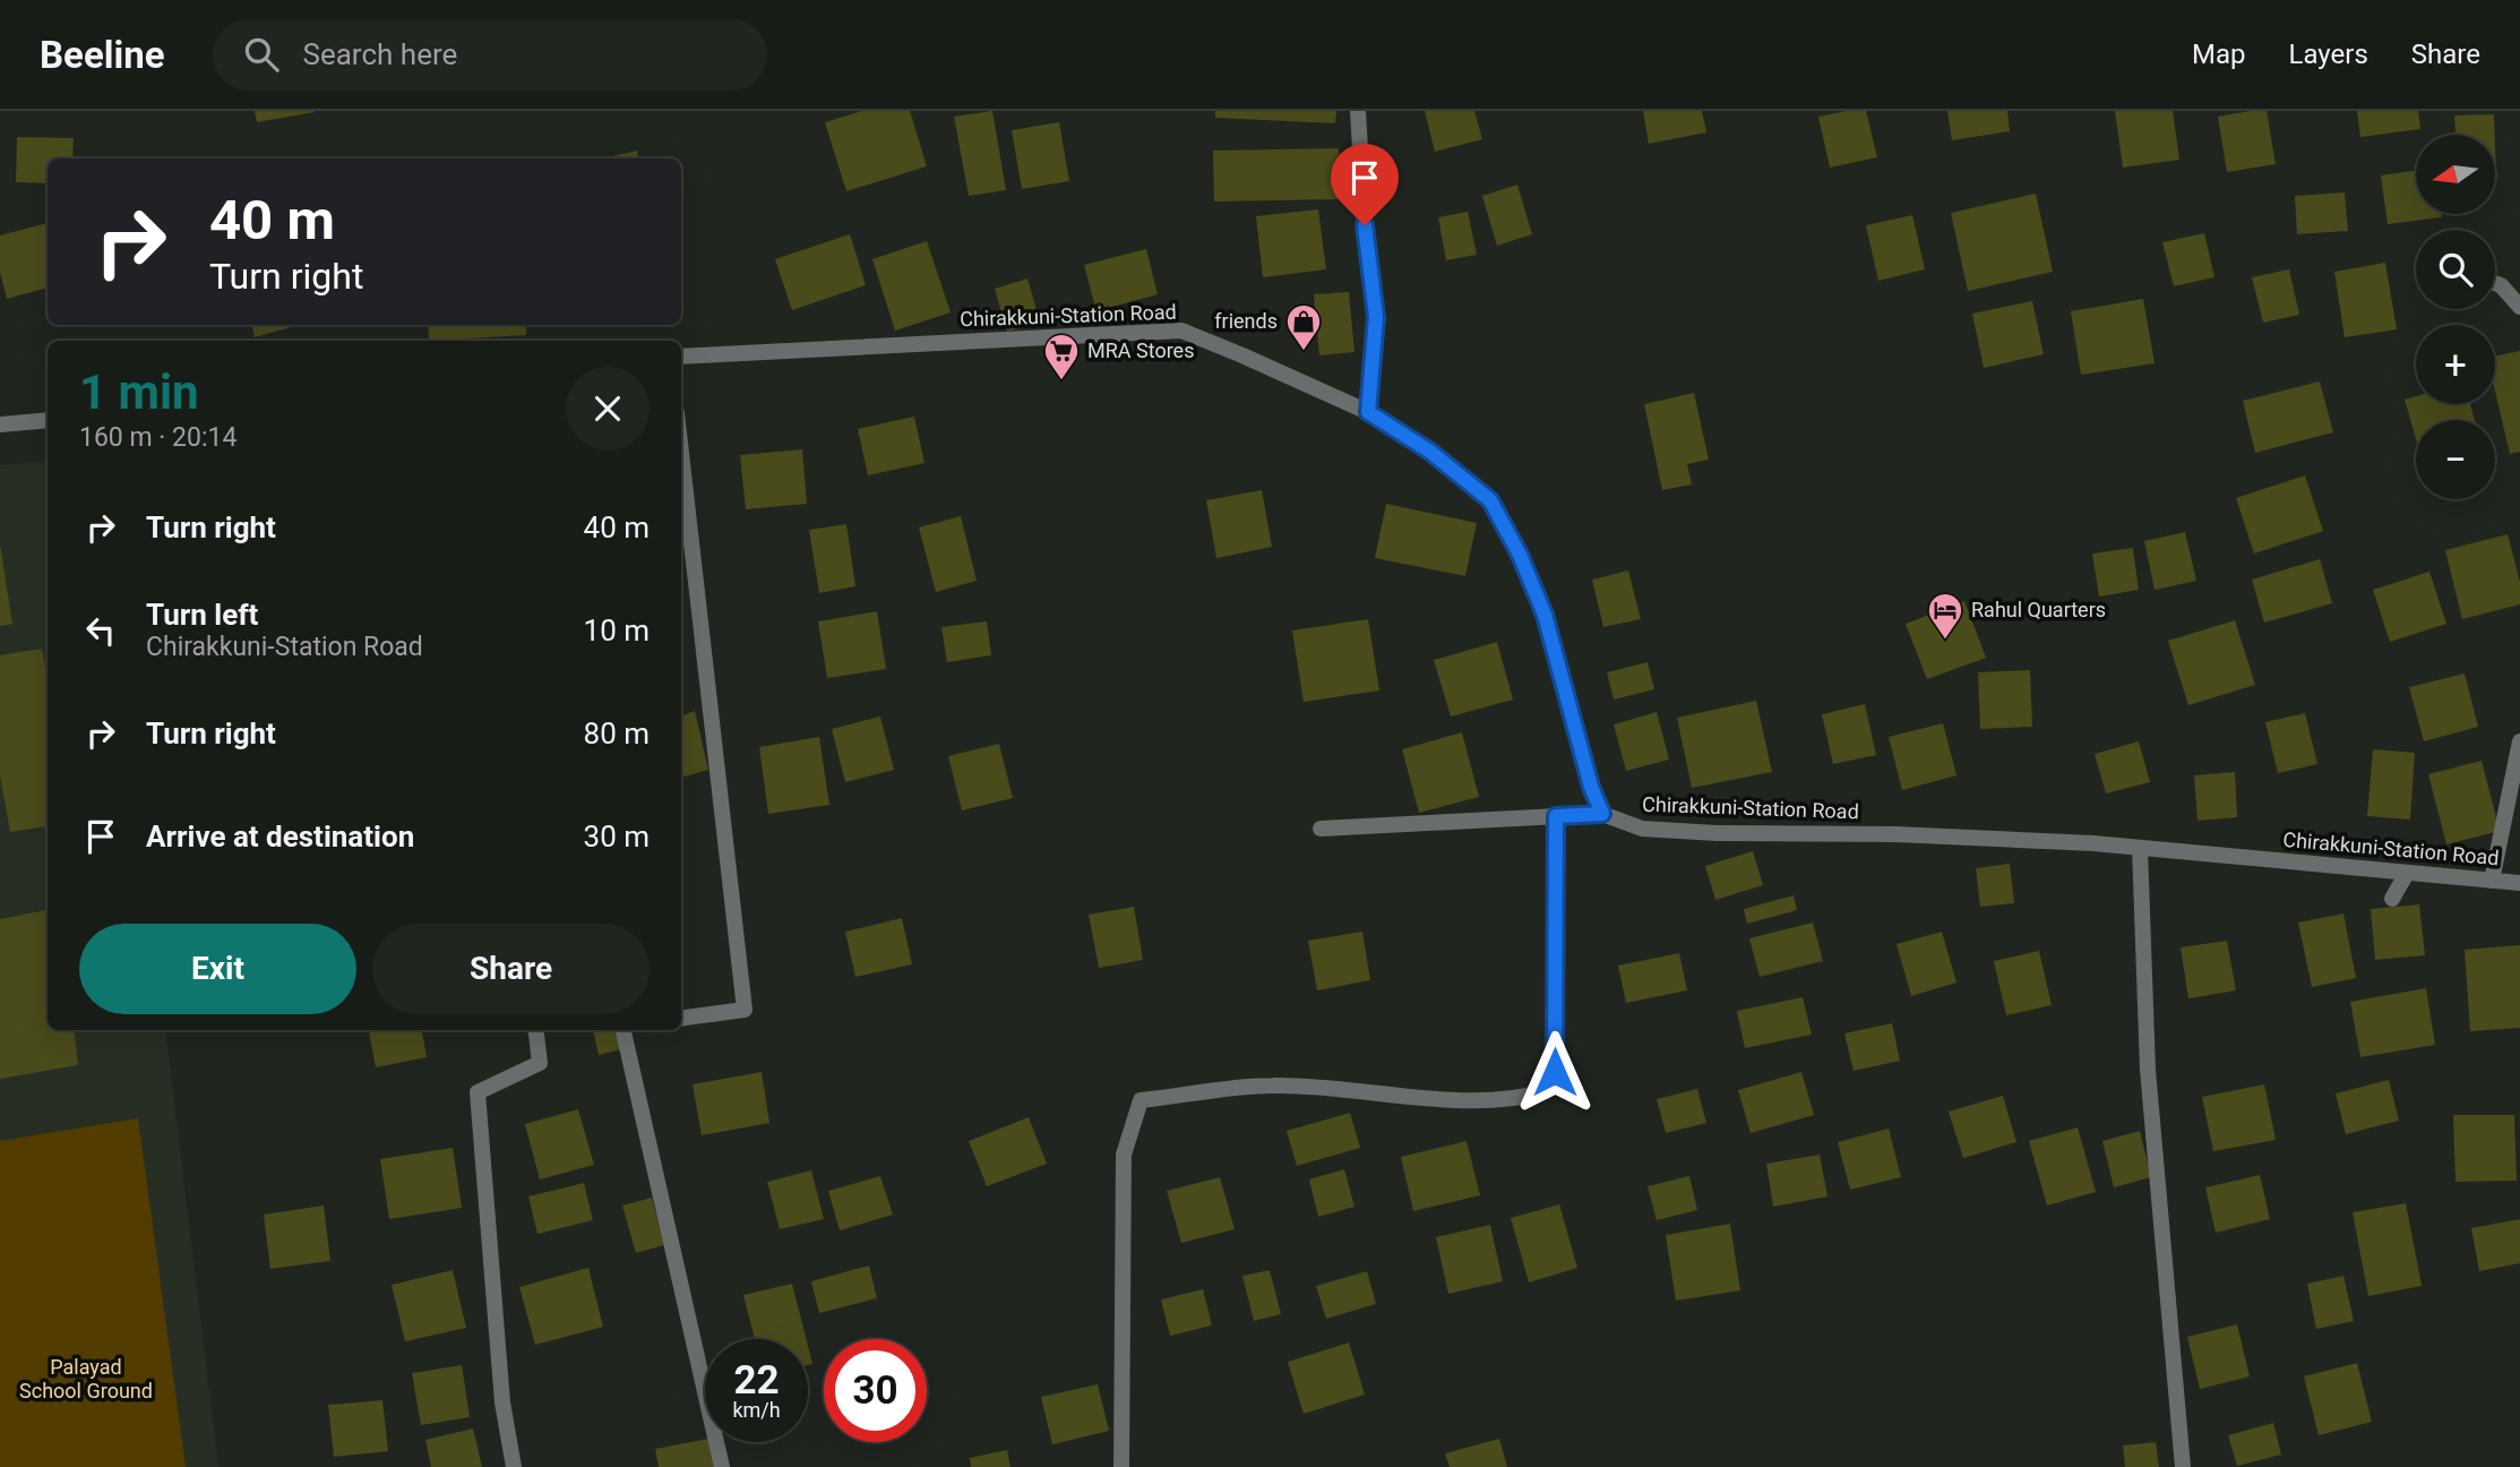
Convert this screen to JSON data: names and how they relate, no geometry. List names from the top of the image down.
{
  "streets": {
    "street": ["Chirakkuni-Station Road"]
  },
  "parks": ["Palayad School Ground"],
  "places": {
    "shop": ["friends"],
    "supermarket": ["MRA Stores"],
    "hotel": ["Rahul Quarters"]
  },
  "north": "left",
  "page": {
    "header": "Beeline",
    "search": "Search here",
    "nav": ["Map", "Layers", "Share"],
    "map_buttons": ["+", "−"],
    "turn": ["40 m", "Turn right"],
    "heading": ["1 min", "160 m · 20:14"],
    "list": [
      {
        "name": "Turn right",
        "value": "40 m"
      },
      {
        "name": "Turn left",
        "note": "Chirakkuni-Station Road",
        "value": "10 m"
      },
      {
        "name": "Turn right",
        "value": "80 m"
      },
      {
        "name": "Arrive at destination",
        "value": "30 m"
      }
    ],
    "buttons": ["Exit", "Share"],
    "speed": "22 km/h",
    "limit": "30"
  }
}
